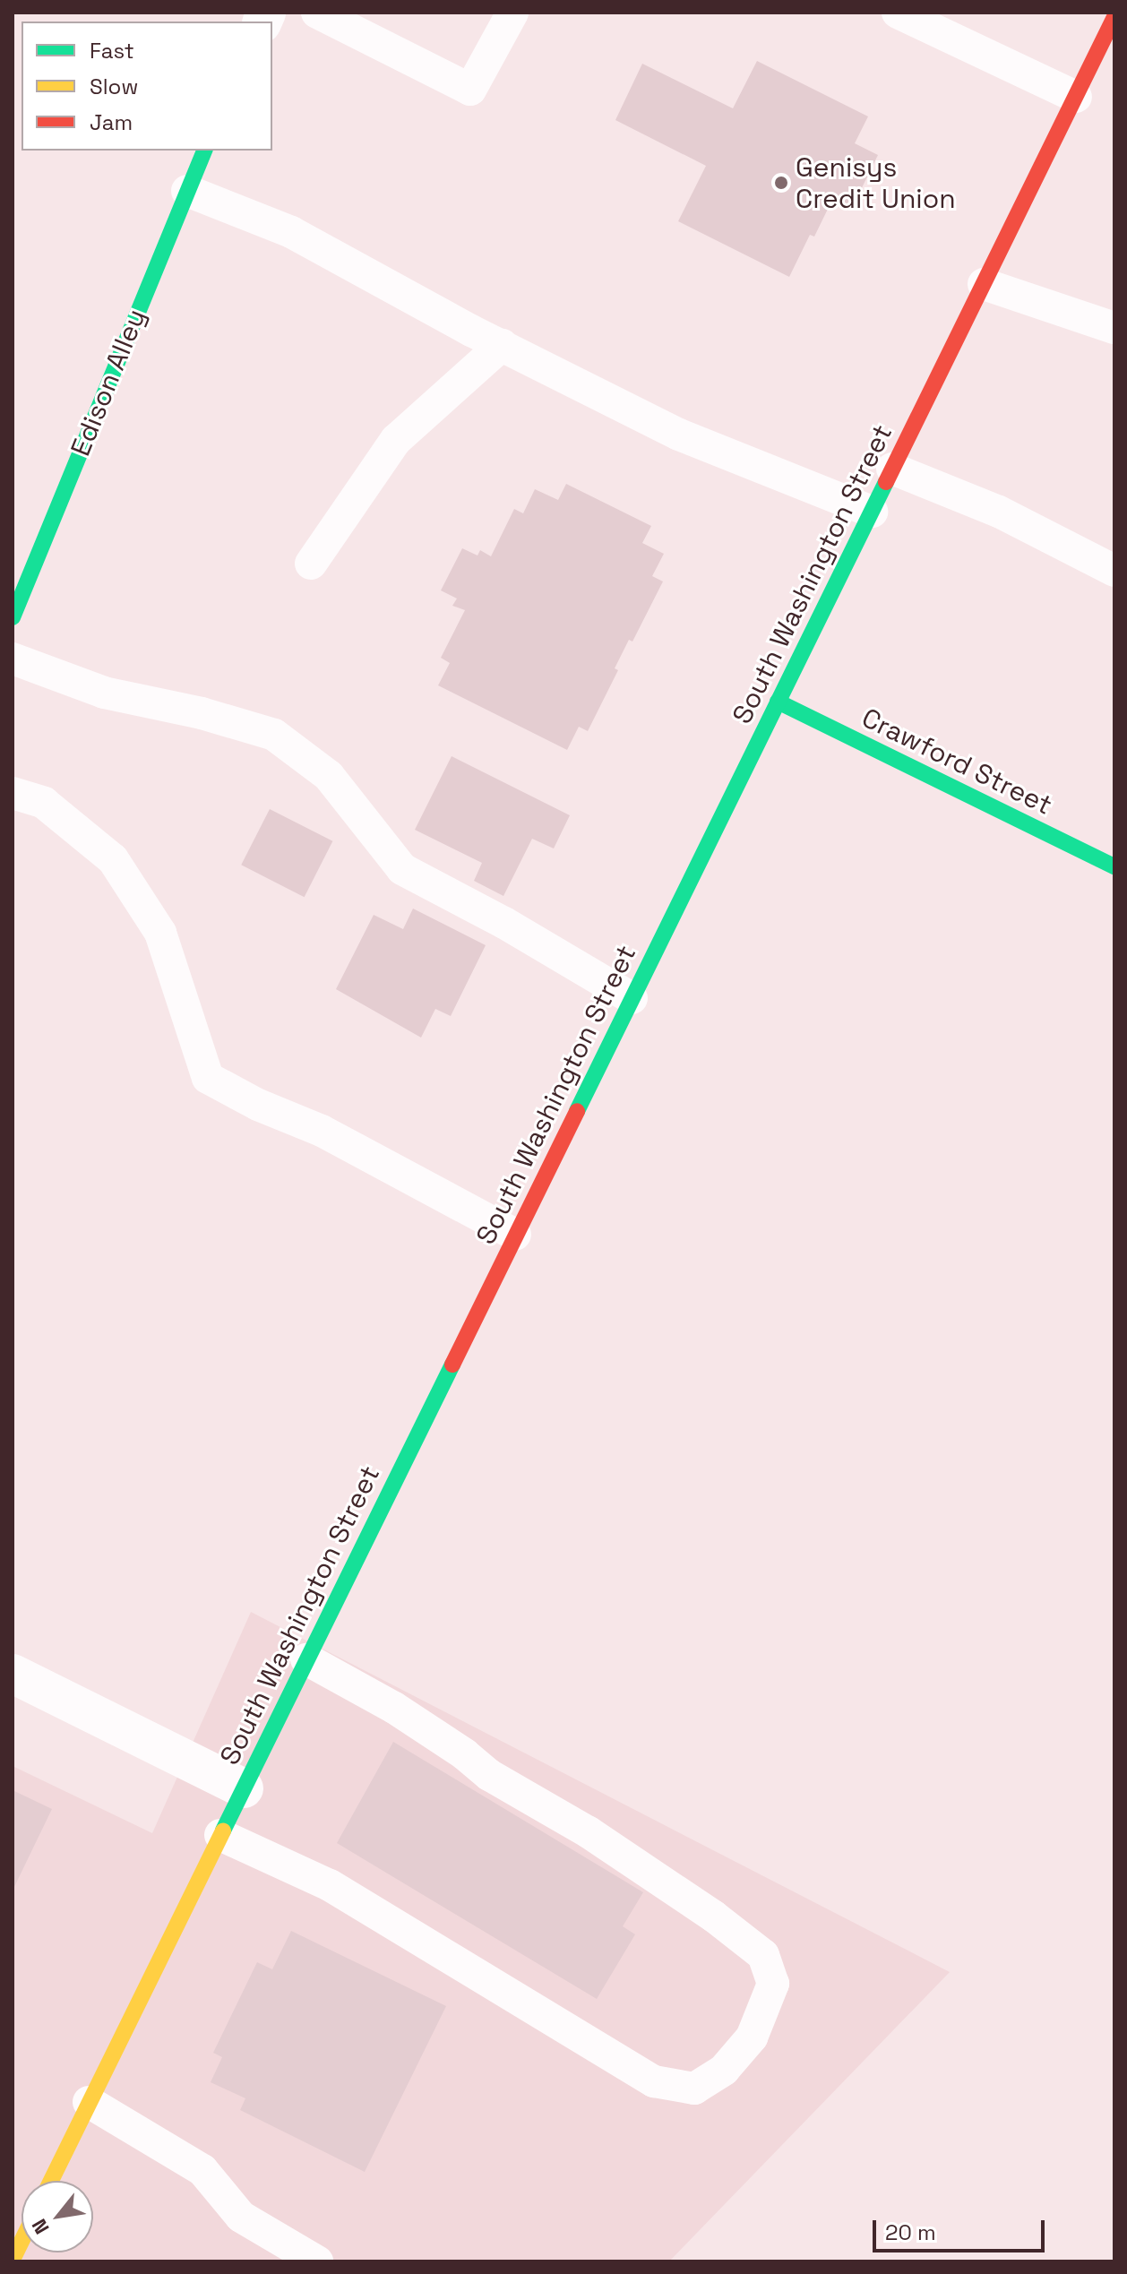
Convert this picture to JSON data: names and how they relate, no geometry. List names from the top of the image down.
{
  "streets": {
    "main road": ["Edison Alley", "South Washington Street", "Crawford Street"]
  },
  "crossings": [
    ["South Washington Street", "Crawford Street"]
  ],
  "places": ["Genisys Credit Union"],
  "legend": ["Fast", "Slow", "Jam"],
  "scale_bar": "20 m",
  "north": "bottom left"
}
